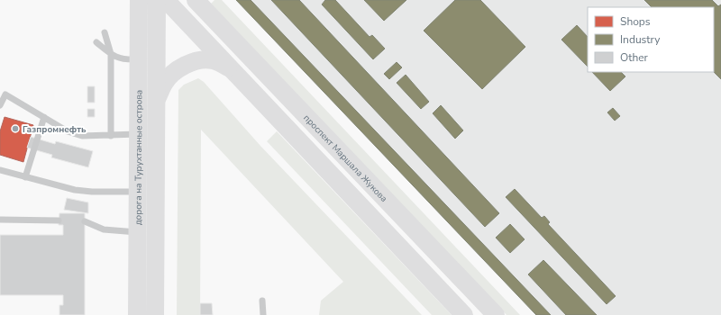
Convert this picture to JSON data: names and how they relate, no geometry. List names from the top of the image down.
{
  "streets": {
    "main road": ["проспект Маршала Жукова", "дорога на Турухтанные острова"]
  },
  "places": ["Газпромнефть"],
  "legend": ["Shops", "Industry", "Other"]
}
